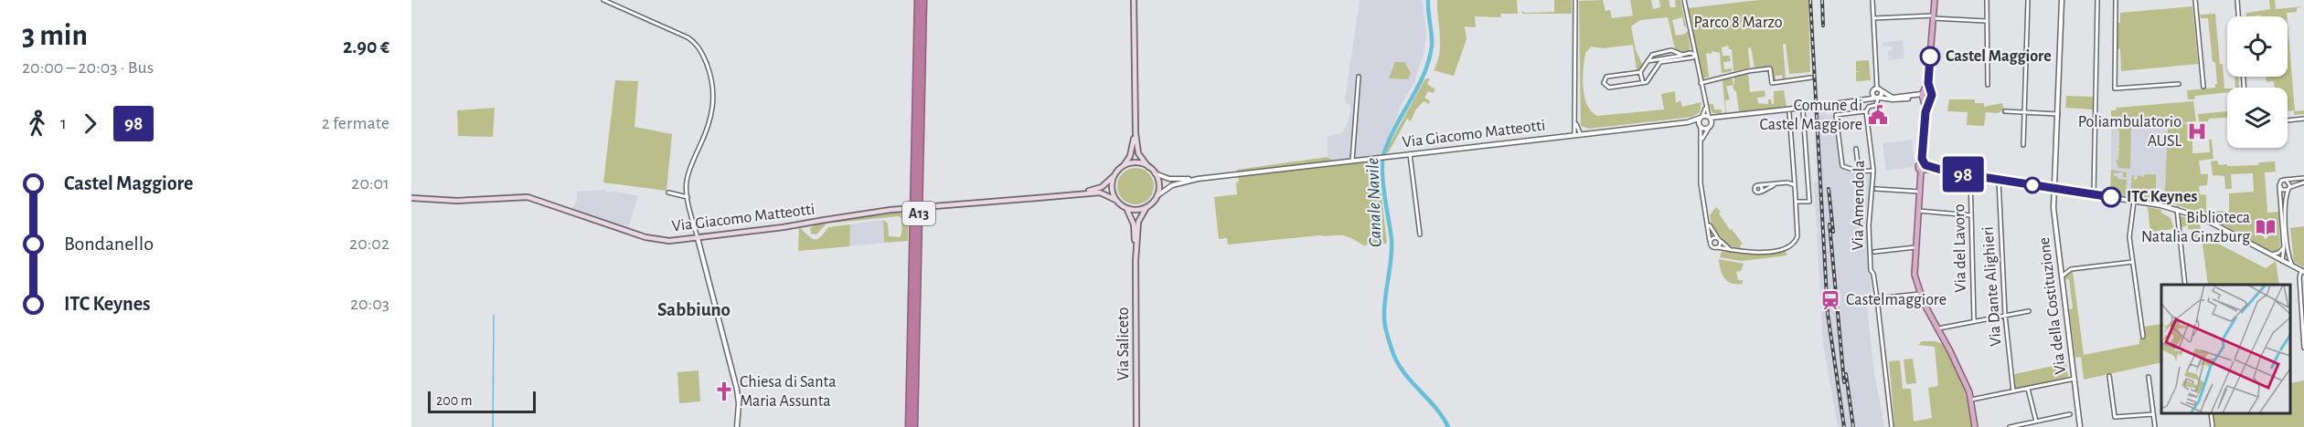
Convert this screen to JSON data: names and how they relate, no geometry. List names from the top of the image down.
{
  "streets": {
    "highway": ["A13"],
    "main road": ["Via Giacomo Matteotti", "Via Saliceto"],
    "street": [
      "Via Amendola",
      "Via del Lavoro",
      "Via Dante Alighieri",
      "Via della Costituzione"
    ]
  },
  "crossings": [
    ["Via Giacomo Matteotti", "Via Saliceto"]
  ],
  "districts": ["Sabbiuno"],
  "water": ["Canale Navile"],
  "parks": ["Parco 8 Marzo"],
  "places": {
    "other": ["Castel Maggiore", "ITC Keynes"],
    "public building": ["Comune di Castel Maggiore"],
    "hospital": ["Poliambulatorio AUSL"],
    "library": ["Biblioteca Natalia Ginzburg"],
    "station": ["Castelmaggiore"],
    "church": ["Chiesa di Santa Maria Assunta"]
  },
  "lines": ["bus line 98"],
  "scale_bar": "200 m",
  "page": {
    "heading": ["3 min", "20:00 – 20:03 · Bus", "2.90 €"],
    "on_map": "98",
    "legs": ["1", "98", "2 fermate"],
    "list": [
      {
        "name": "Castel Maggiore",
        "value": "20:01"
      },
      {
        "name": "Bondanello",
        "value": "20:02"
      },
      {
        "name": "ITC Keynes",
        "value": "20:03"
      }
    ],
    "scale": "200 m"
  }
}
